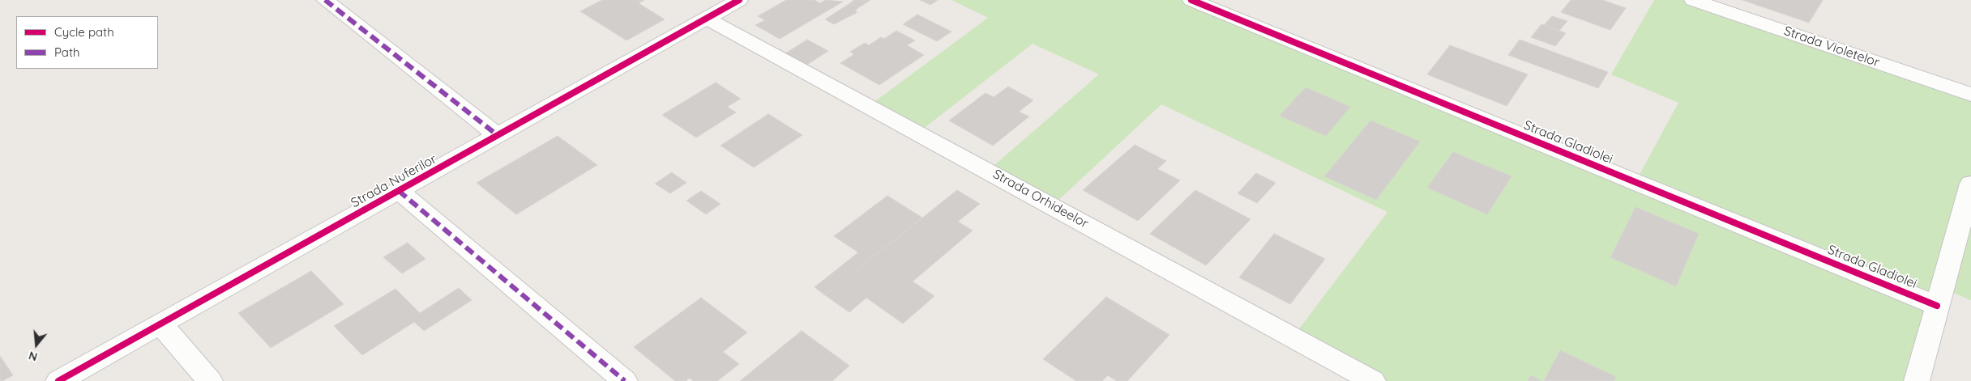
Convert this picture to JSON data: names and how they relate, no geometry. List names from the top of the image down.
{
  "streets": {
    "street": [
      "Strada Violetelor",
      "Strada Gladiolei",
      "Strada Nuferilor",
      "Strada Orhideelor"
    ]
  },
  "crossings": [
    ["Strada Nuferilor", "Strada Orhideelor"]
  ],
  "legend": ["Cycle path", "Path"],
  "north": "bottom"
}
